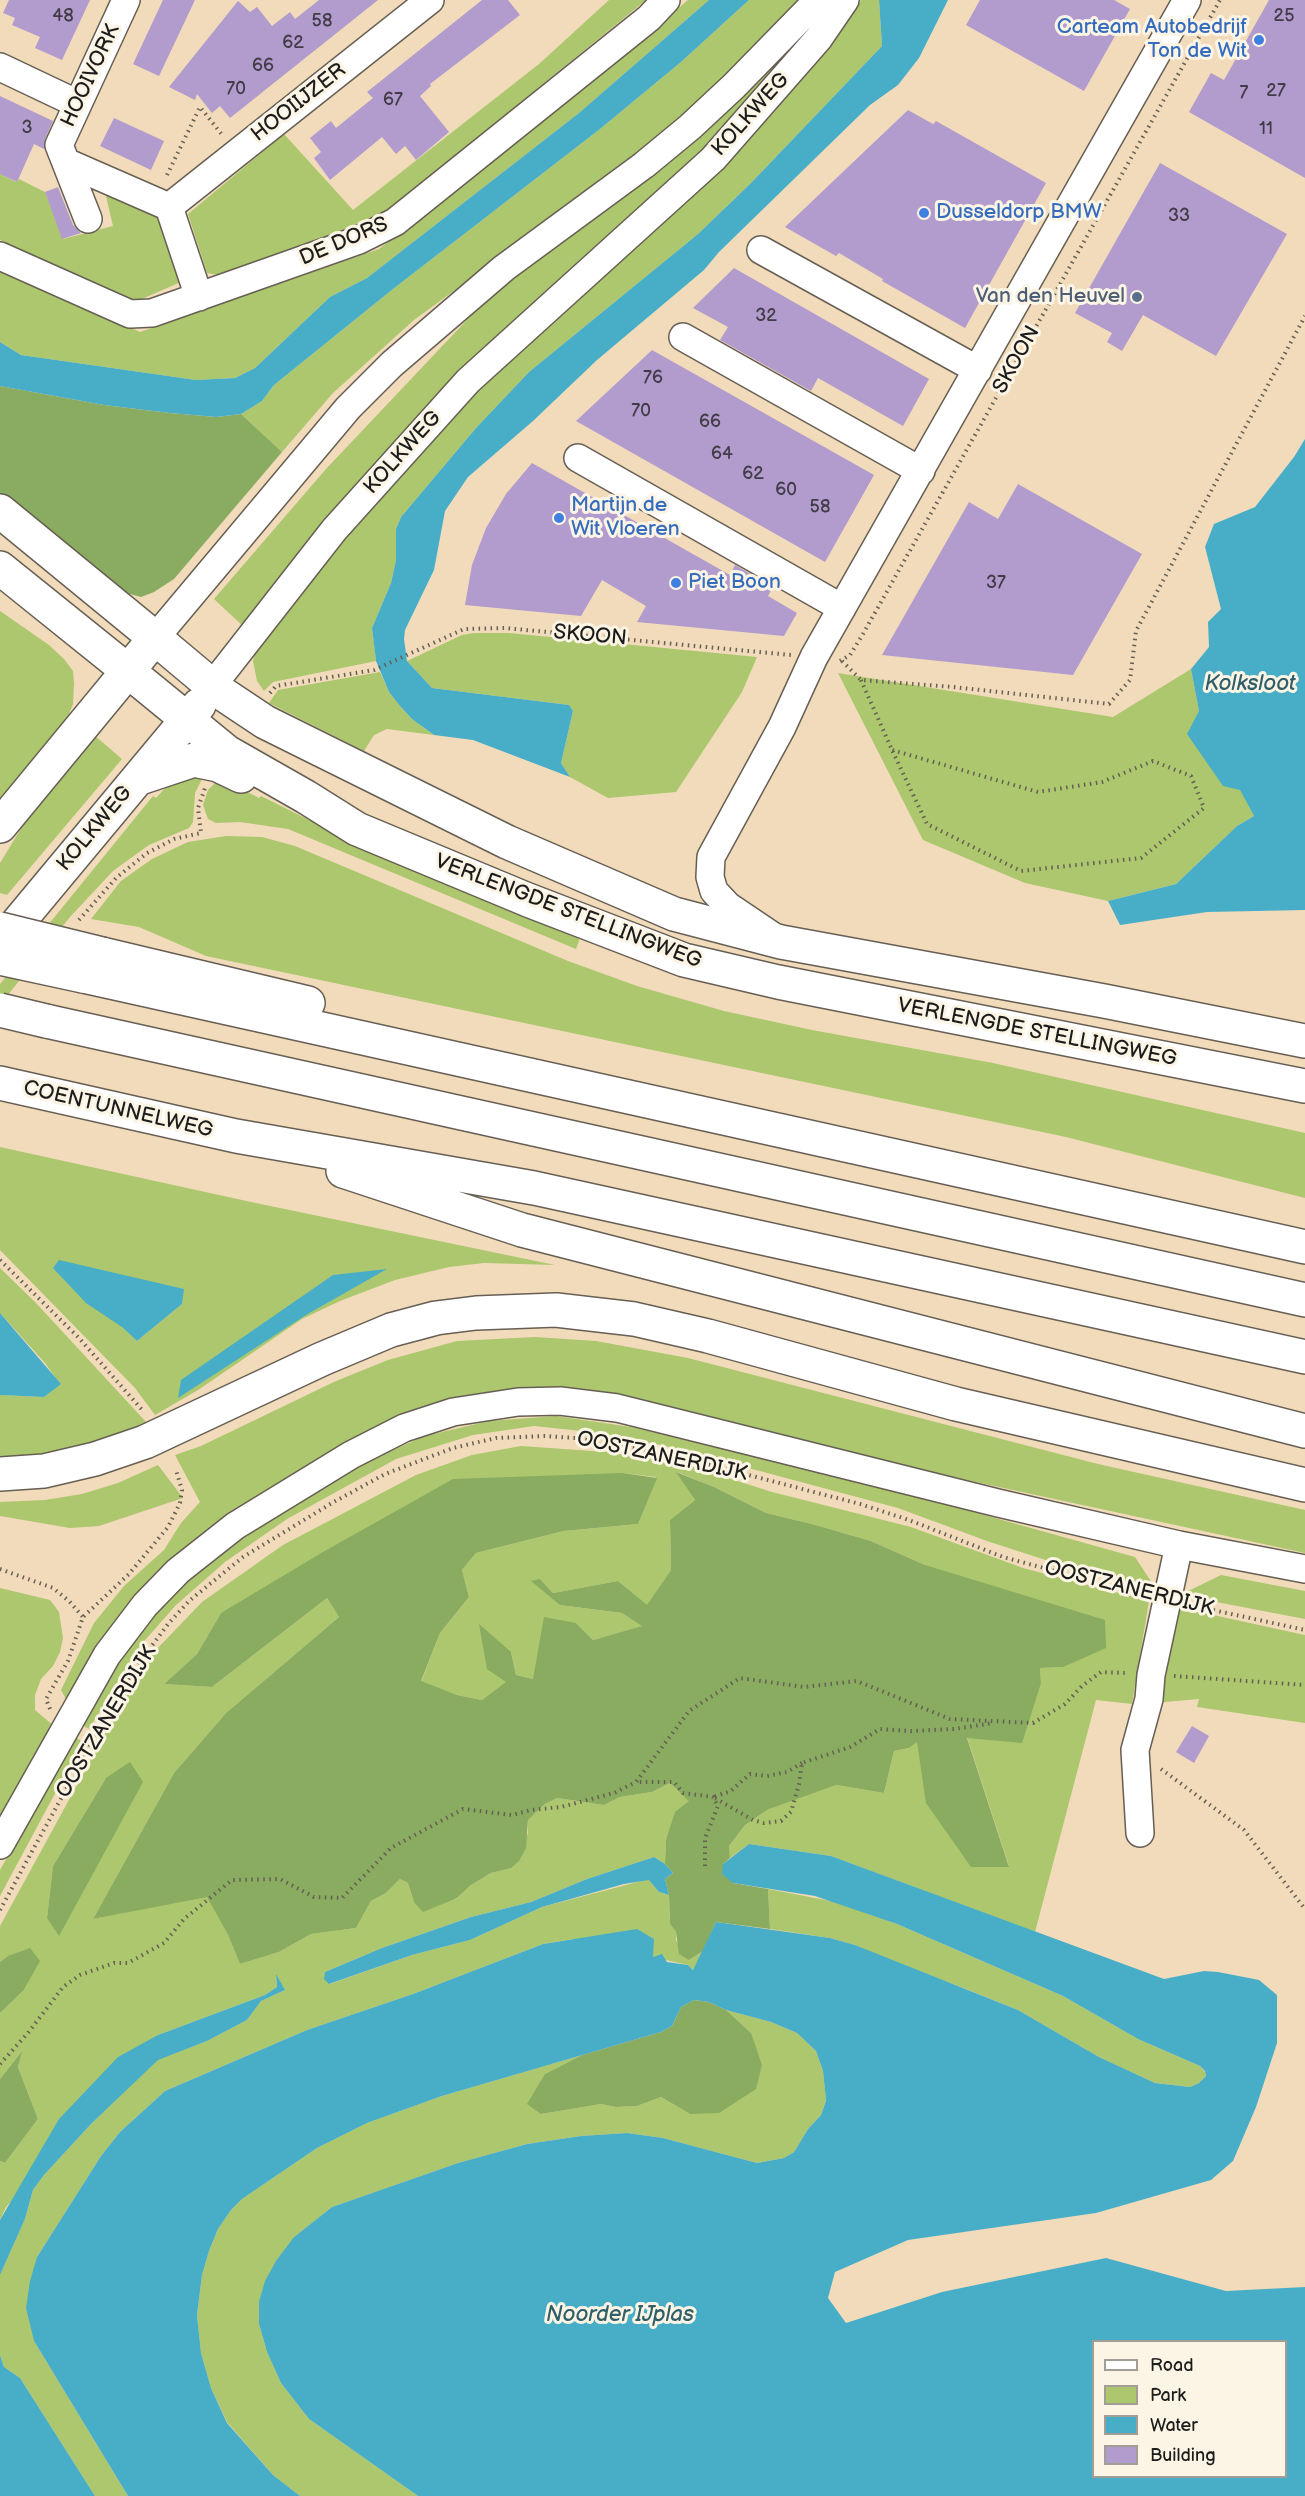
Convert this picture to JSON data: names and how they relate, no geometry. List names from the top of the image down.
{
  "streets": {
    "main road": ["KOLKWEG", "VERLENGDE STELLINGWEG", "COENTUNNELWEG"],
    "street": [
      "HOOIVORK",
      "HOOIIJZER",
      "DE DORS",
      "SKOON",
      "OOSTZANERDIJK"
    ]
  },
  "crossings": [
    ["KOLKWEG", "VERLENGDE STELLINGWEG"],
    ["SKOON", "VERLENGDE STELLINGWEG"]
  ],
  "water": ["Kolksloot", "Noorder IJplas"],
  "places": [
    "Carteam Autobedrijf Ton de Wit",
    "Dusseldorp BMW",
    "Van den Heuvel",
    "Martijn de Wit Vloeren",
    "Piet Boon"
  ],
  "house_numbers": [
    "48",
    "25",
    "58",
    "62",
    "66",
    "70",
    "27",
    "7",
    "67",
    "3",
    "11",
    "33",
    "32",
    "76",
    "70",
    "66",
    "64",
    "62",
    "60",
    "58",
    "37"
  ],
  "legend": [
    "Road",
    "Park",
    "Water",
    "Building"
  ]
}
